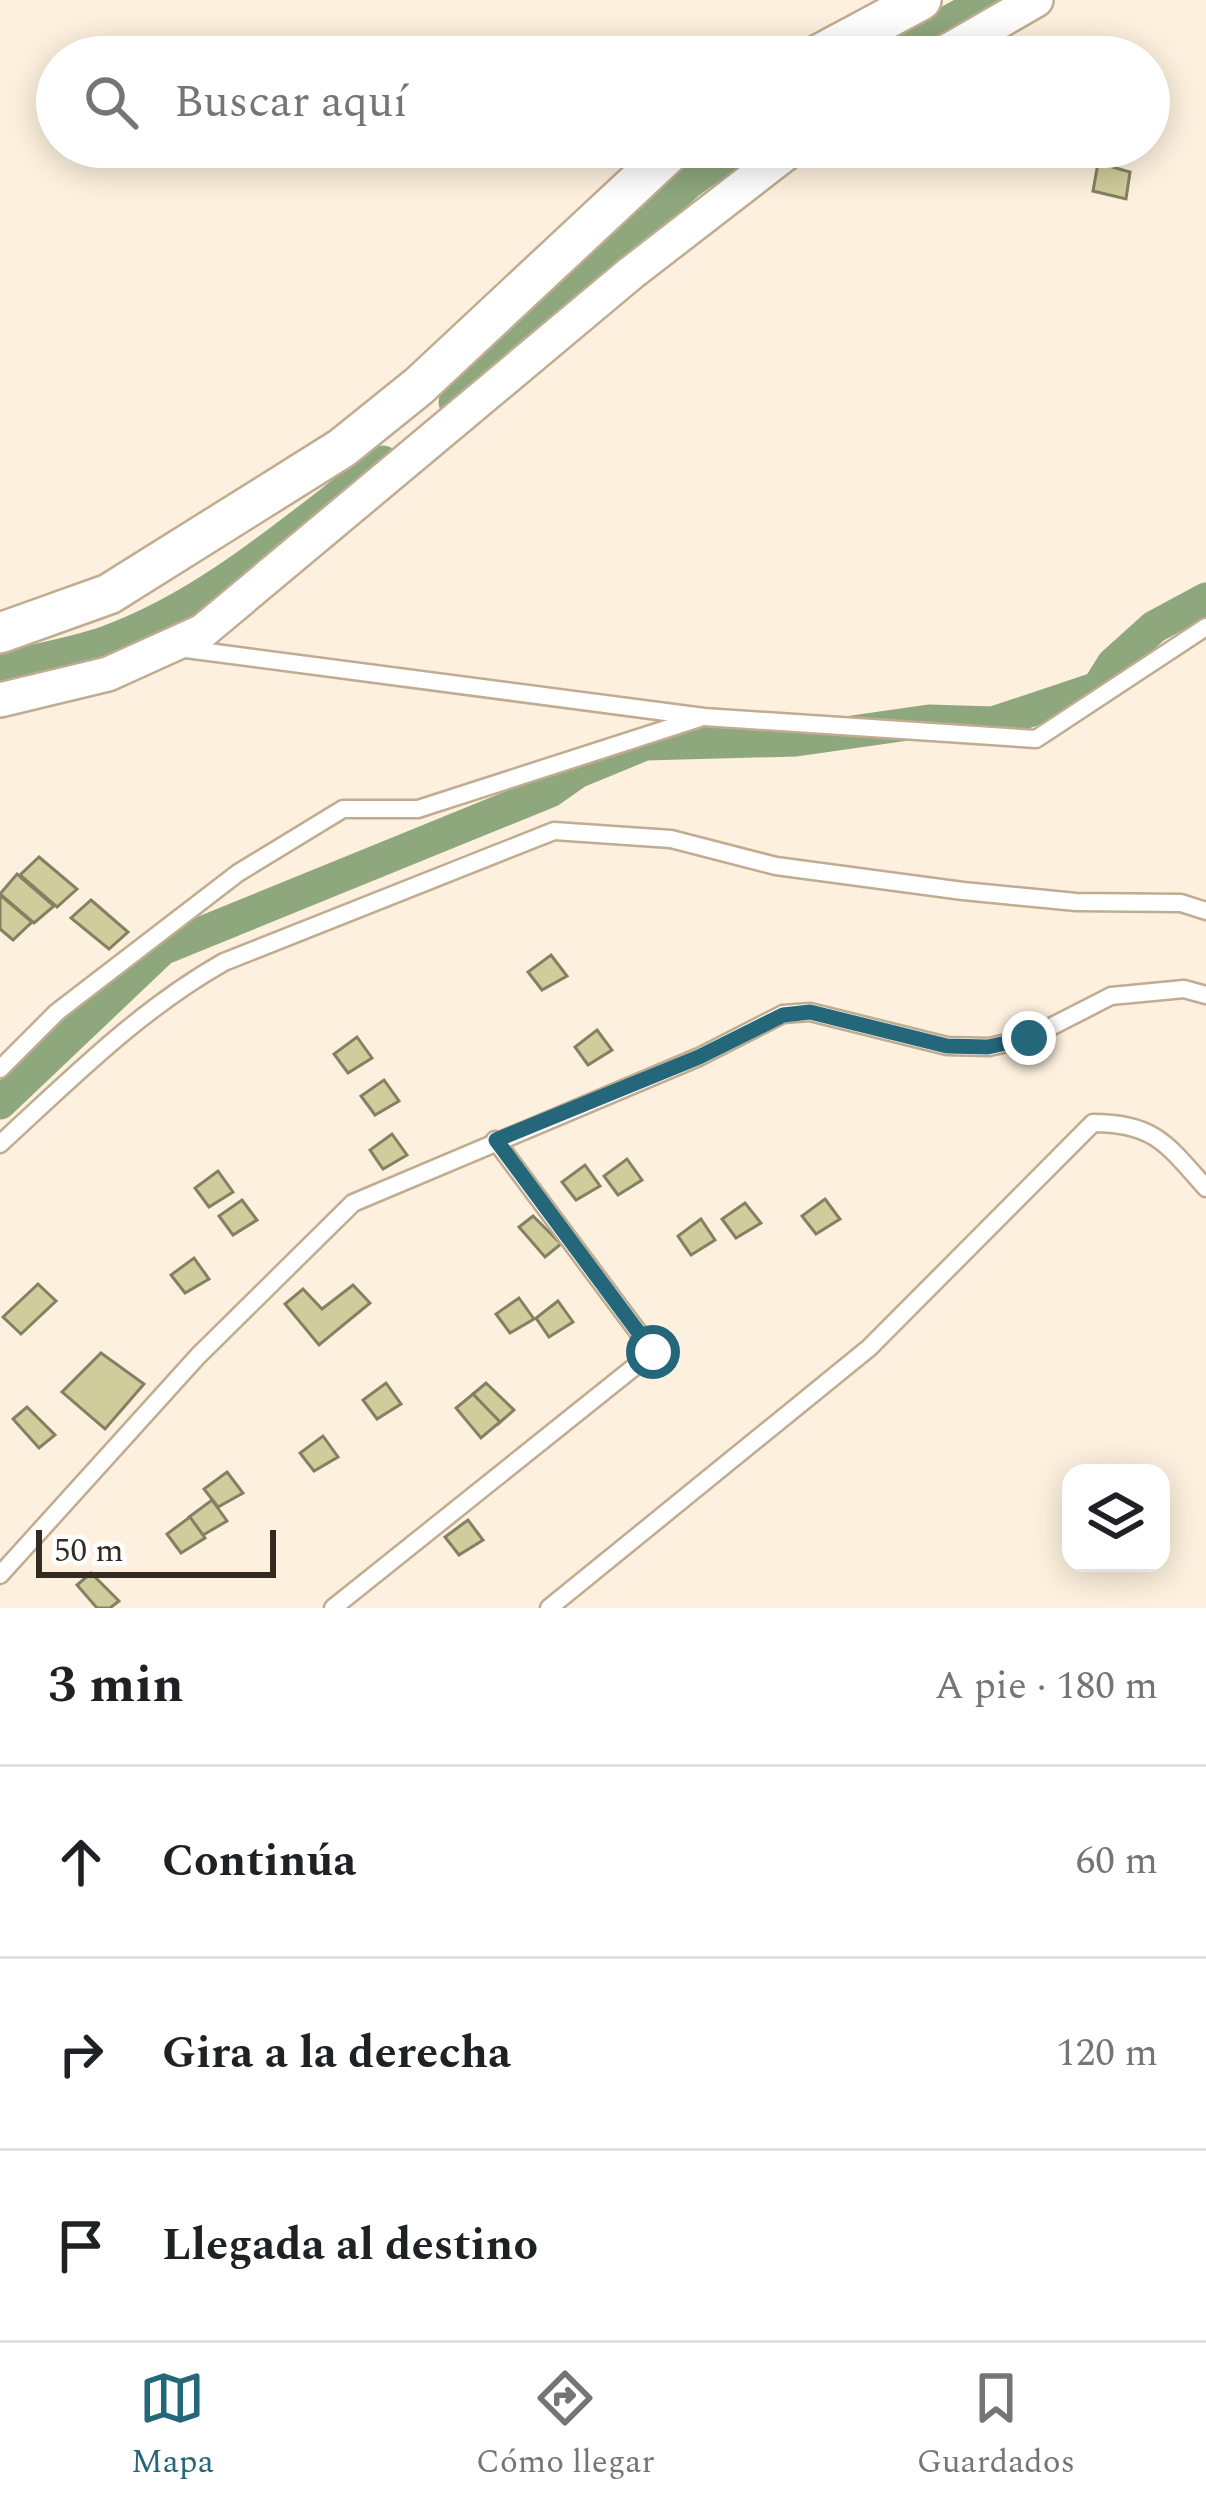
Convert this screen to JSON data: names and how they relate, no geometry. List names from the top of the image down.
{
  "scale_bar": "50 m",
  "page": {
    "search": "Buscar aquí",
    "scale": "50 m",
    "heading": ["3 min", "A pie · 180 m"],
    "list": [
      ["Continúa", "60 m"],
      ["Gira a la derecha", "120 m"],
      "Llegada al destino"
    ],
    "nav": ["Mapa", "Cómo llegar", "Guardados"]
  }
}
